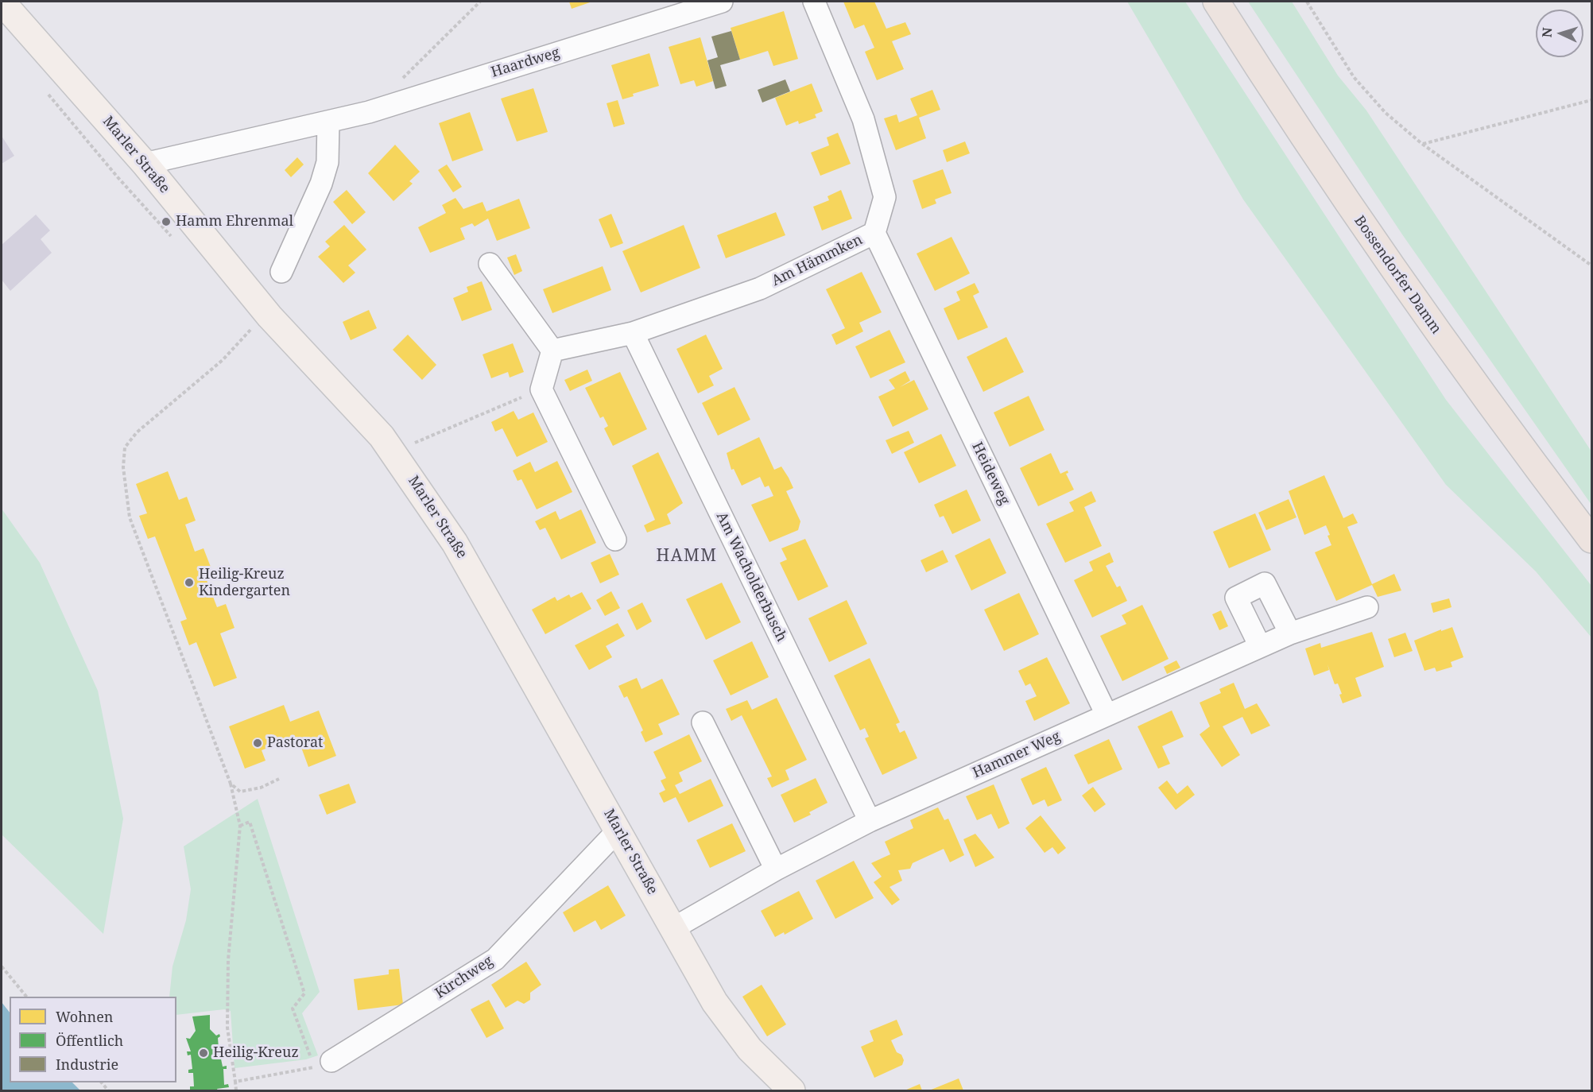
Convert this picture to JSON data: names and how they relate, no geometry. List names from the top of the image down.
{
  "streets": {
    "highway": ["Bossendorfer Damm"],
    "main road": ["Marler Straße"],
    "street": [
      "Haardweg",
      "Am Hämmken",
      "Heideweg",
      "Am Wacholderbusch",
      "Hammer Weg",
      "Kirchweg"
    ]
  },
  "crossings": [
    ["Haardweg", "Marler Straße"],
    ["Marler Straße", "Hammer Weg"],
    ["Marler Straße", "Kirchweg"],
    ["Am Hämmken", "Heideweg"],
    ["Am Hämmken", "Am Wacholderbusch"],
    ["Heideweg", "Hammer Weg"],
    ["Am Wacholderbusch", "Hammer Weg"]
  ],
  "districts": ["HAMM"],
  "places": [
    "Hamm Ehrenmal",
    "Heilig-Kreuz Kindergarten",
    "Pastorat",
    "Heilig-Kreuz"
  ],
  "legend": ["Wohnen", "Öffentlich", "Industrie"],
  "north": "left"
}
